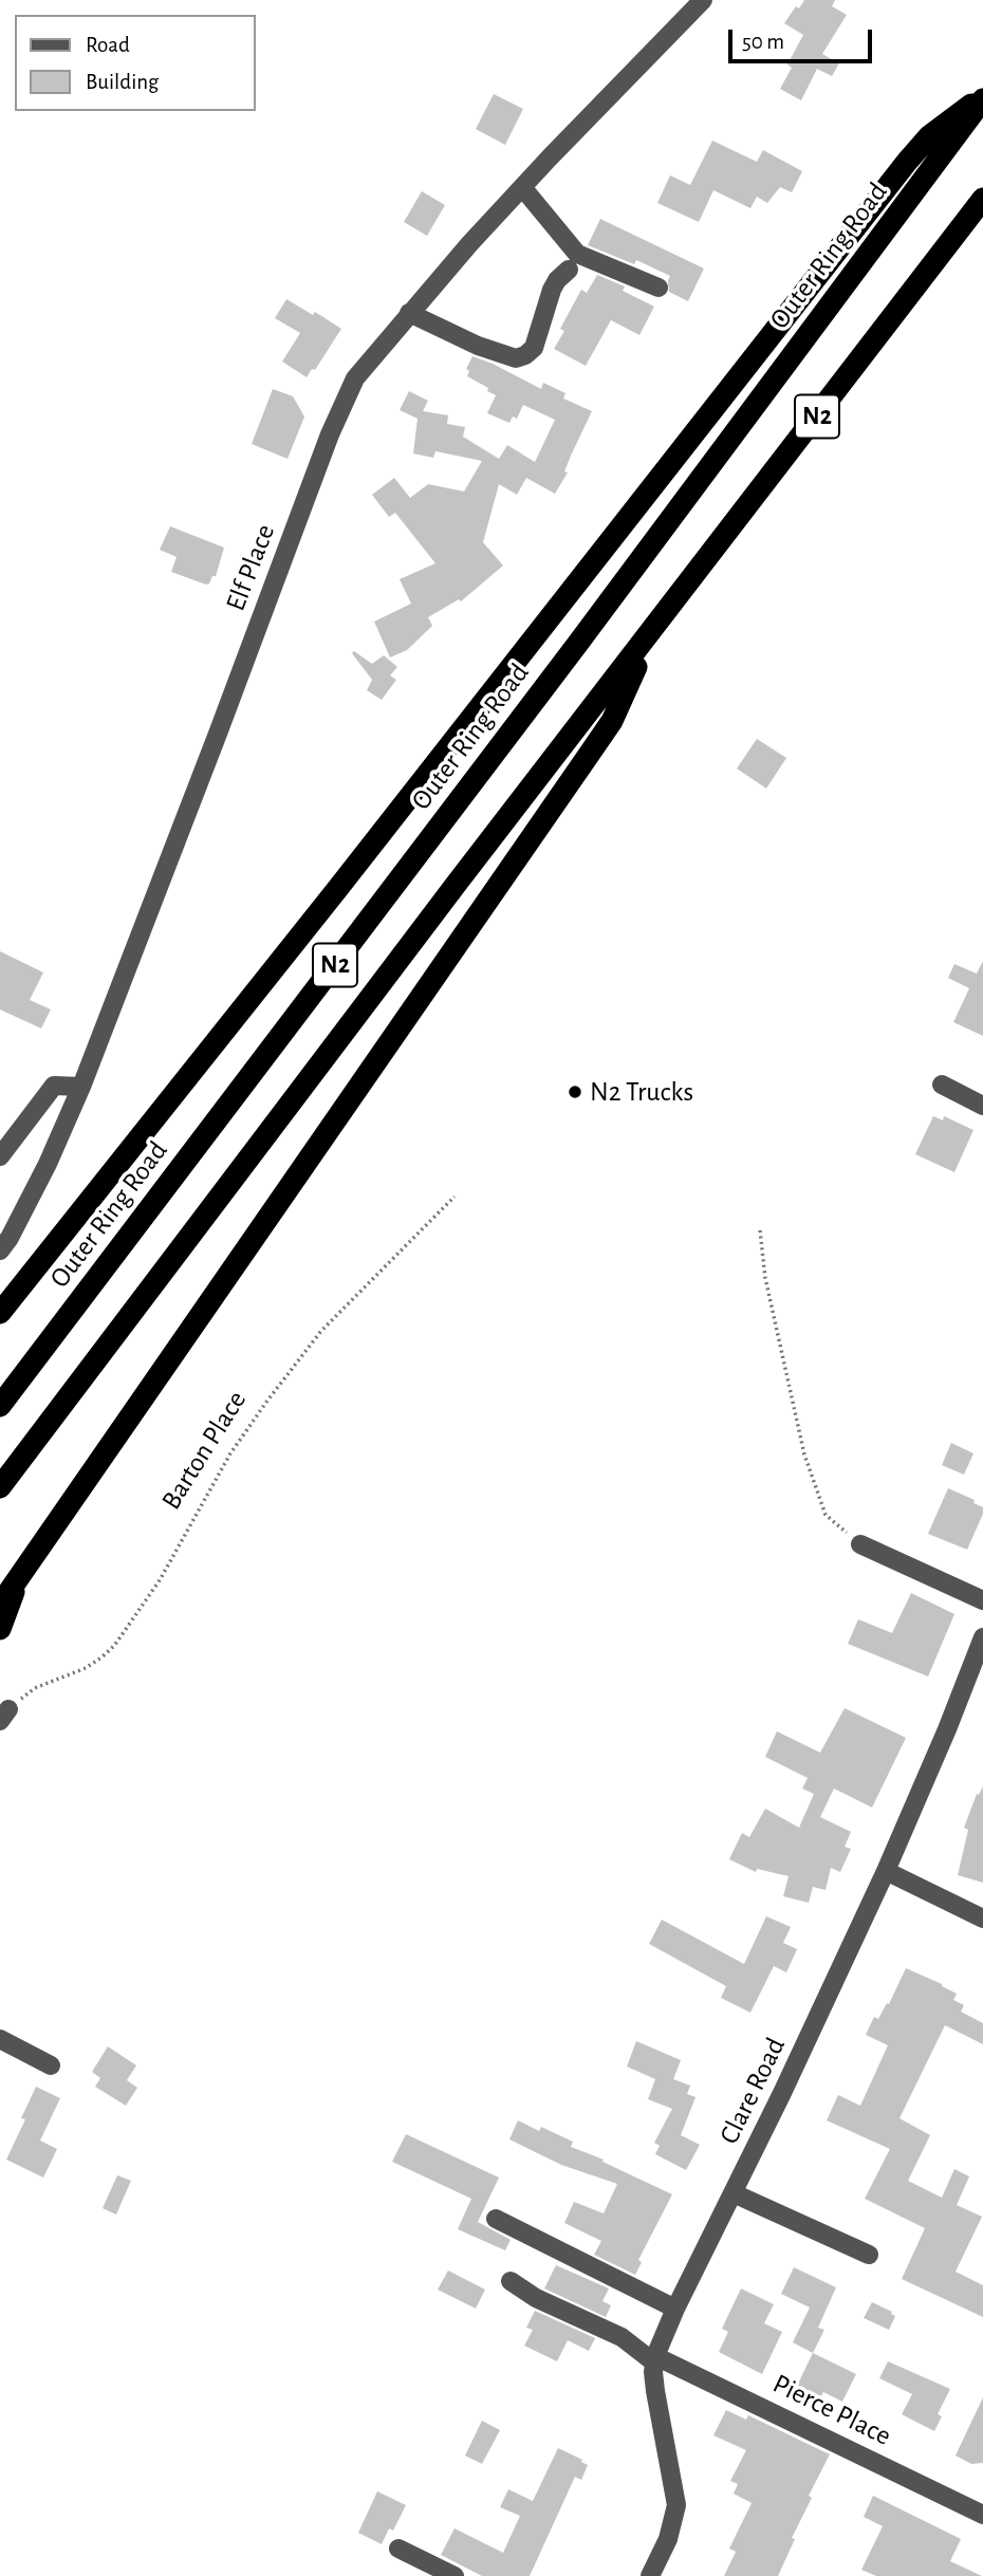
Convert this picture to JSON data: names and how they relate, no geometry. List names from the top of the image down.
{
  "streets": {
    "highway": ["Outer Ring Road", "N2"],
    "street": ["Elf Place", "Clare Road", "Pierce Place"],
    "path": ["Barton Place"]
  },
  "crossings": [
    ["Clare Road", "Pierce Place"]
  ],
  "places": ["N2 Trucks"],
  "legend": ["Road", "Building"],
  "scale_bar": "50 m"
}
